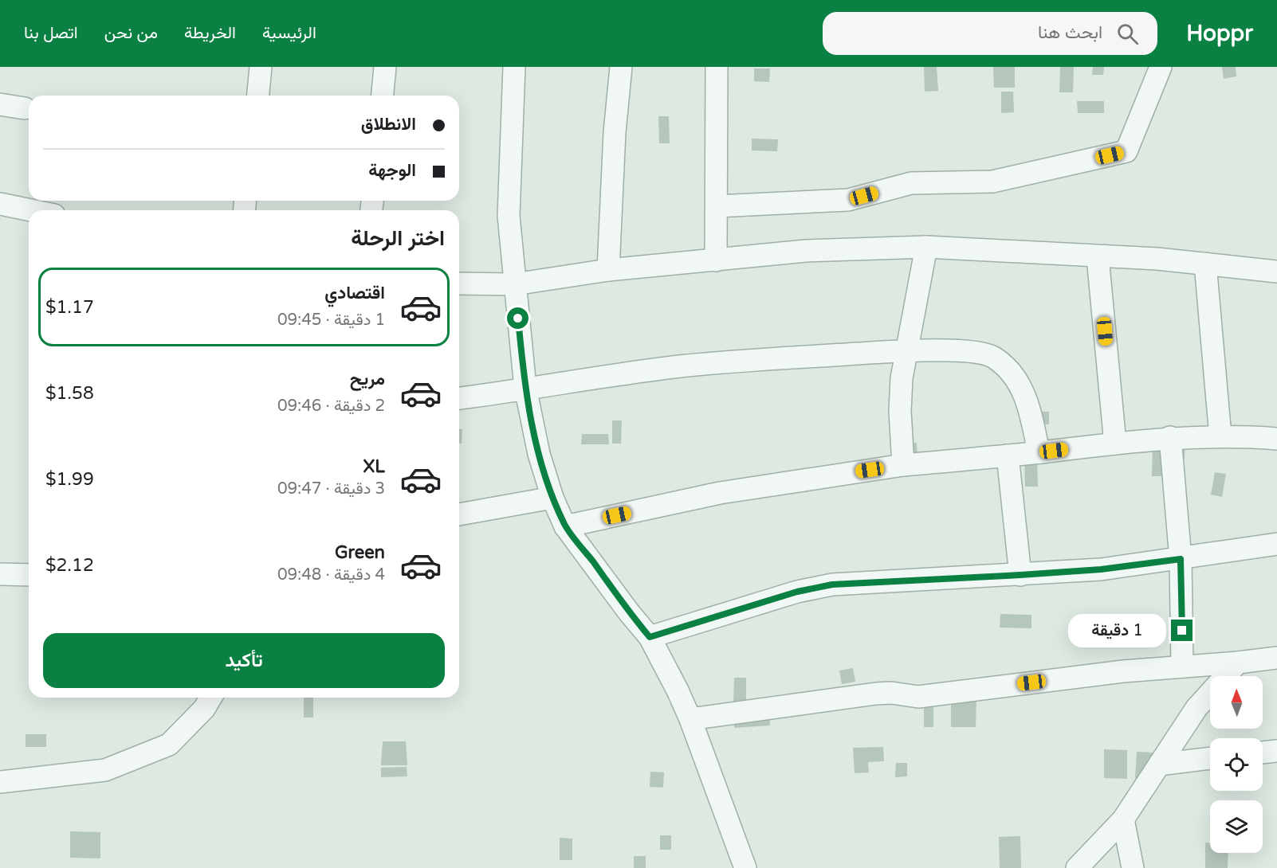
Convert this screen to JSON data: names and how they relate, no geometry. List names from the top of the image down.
{
  "north": "top",
  "page": {
    "header": "Hoppr",
    "search": "ابحث هنا",
    "nav": [
      "الرئيسية",
      "الخريطة",
      "من نحن",
      "اتصل بنا"
    ],
    "banner": ["الانطلاق", "الوجهة"],
    "heading": "اختر الرحلة",
    "list": [
      {
        "name": "اقتصادي",
        "note": "1 دقيقة · 09:45",
        "value": "$1.17"
      },
      {
        "name": "مريح",
        "note": "2 دقيقة · 09:46",
        "value": "$1.58"
      },
      {
        "name": "XL",
        "note": "3 دقيقة · 09:47",
        "value": "$1.99"
      },
      {
        "name": "Green",
        "note": "4 دقيقة · 09:48",
        "value": "$2.12"
      }
    ],
    "bubble": "1 دقيقة",
    "buttons": "تأكيد"
  }
}
